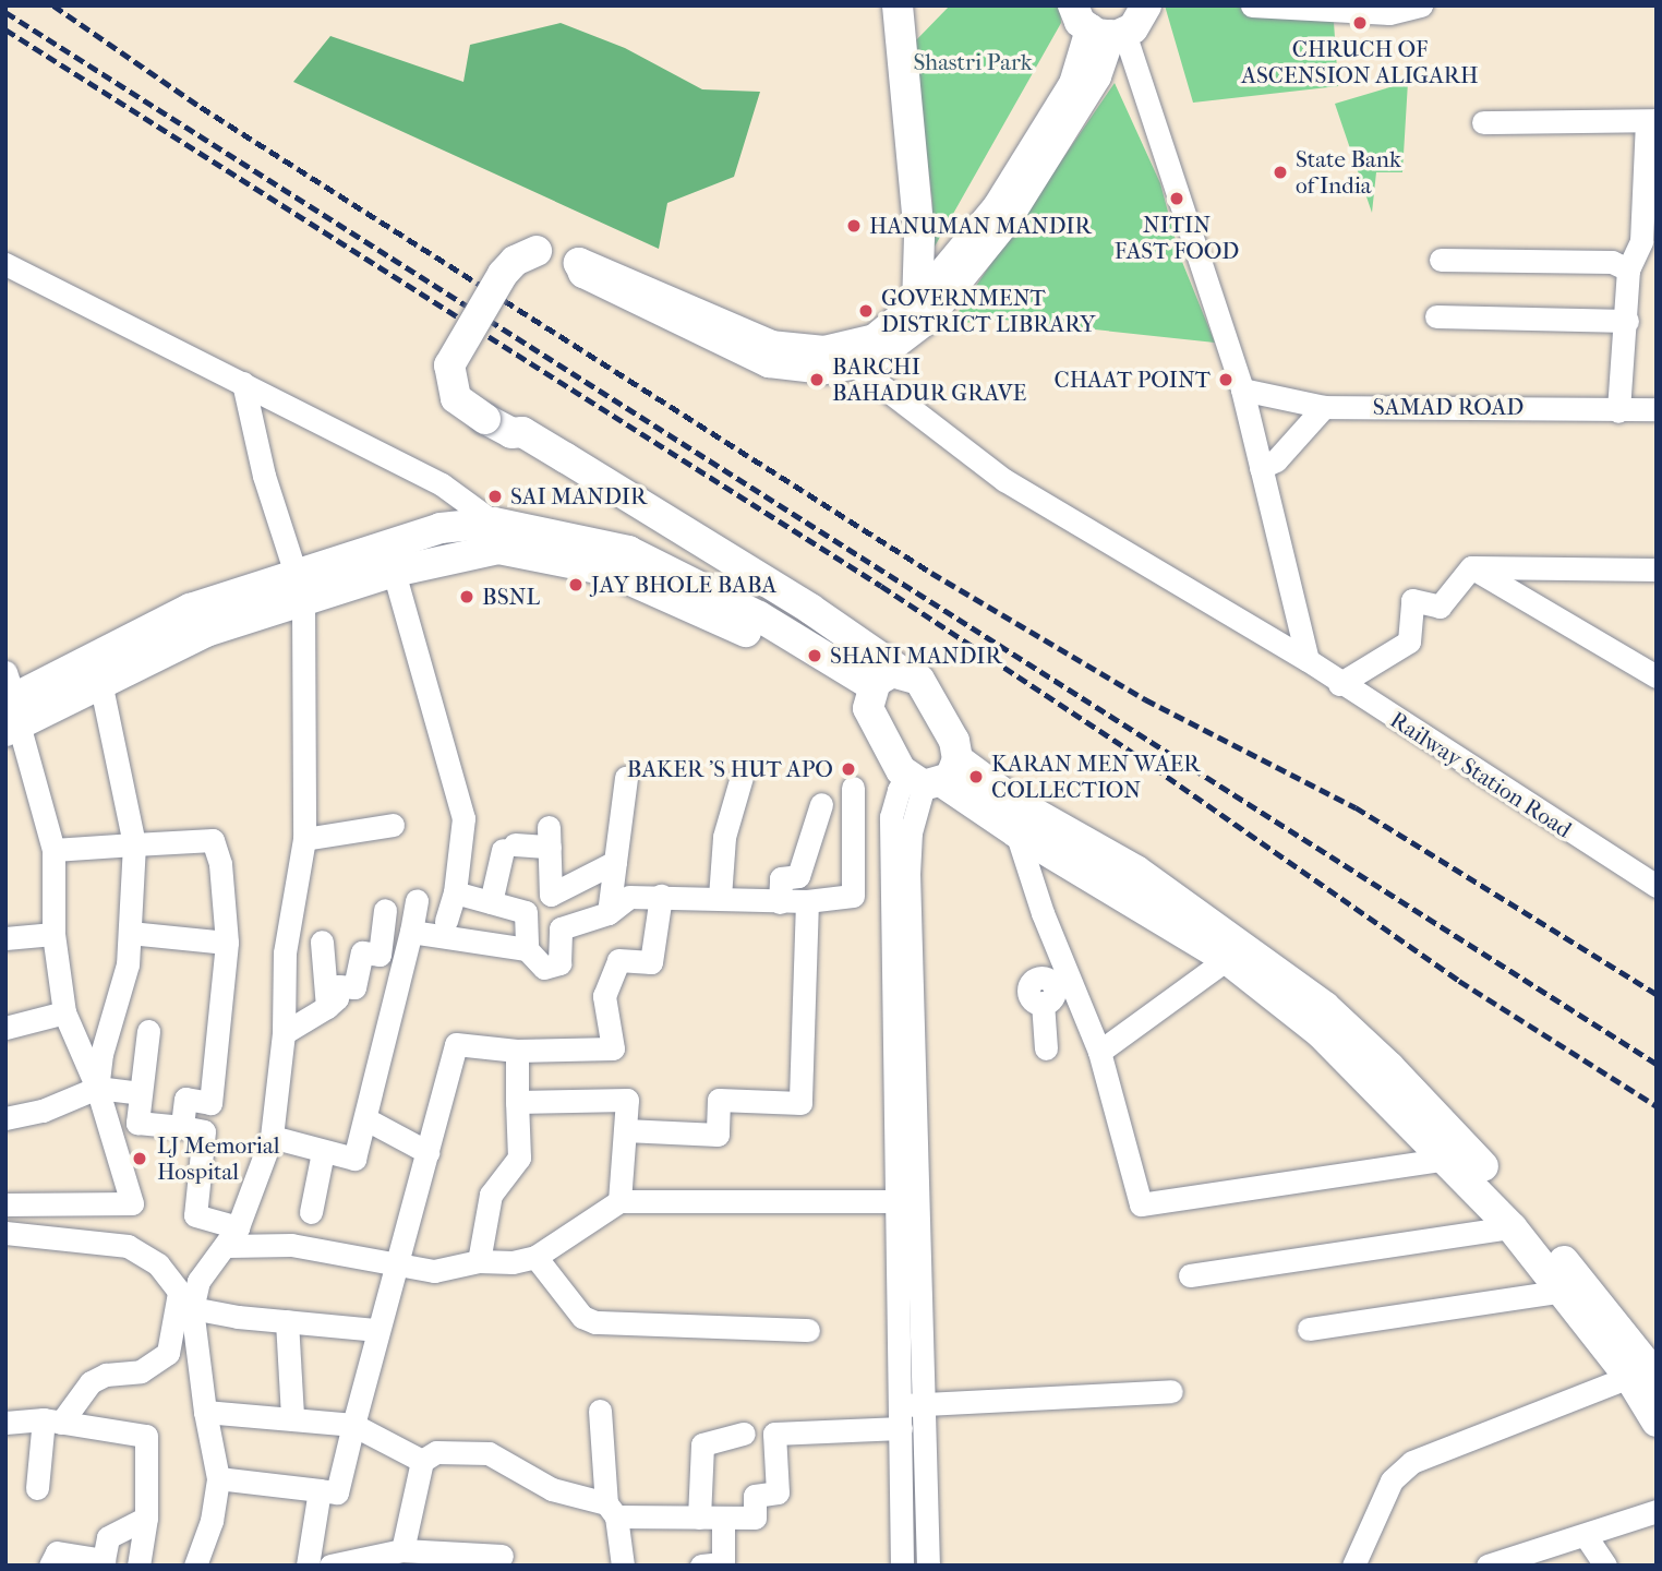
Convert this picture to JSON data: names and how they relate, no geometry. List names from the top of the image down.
{
  "streets": {
    "street": ["SAMAD ROAD", "Railway Station Road"]
  },
  "parks": ["Shastri Park"],
  "places": [
    "CHRUCH OF ASCENSION ALIGARH",
    "State Bank of India",
    "NITIN FAST FOOD",
    "HANUMAN MANDIR",
    "GOVERNMENT DISTRICT LIBRARY",
    "BARCHI BAHADUR GRAVE",
    "CHAAT POINT",
    "SAI MANDIR",
    "JAY BHOLE BABA",
    "BSNL",
    "SHANI MANDIR",
    "BAKER 'S HUT APO",
    "KARAN MEN WAER COLLECTION",
    "LJ Memorial Hospital"
  ]
}
